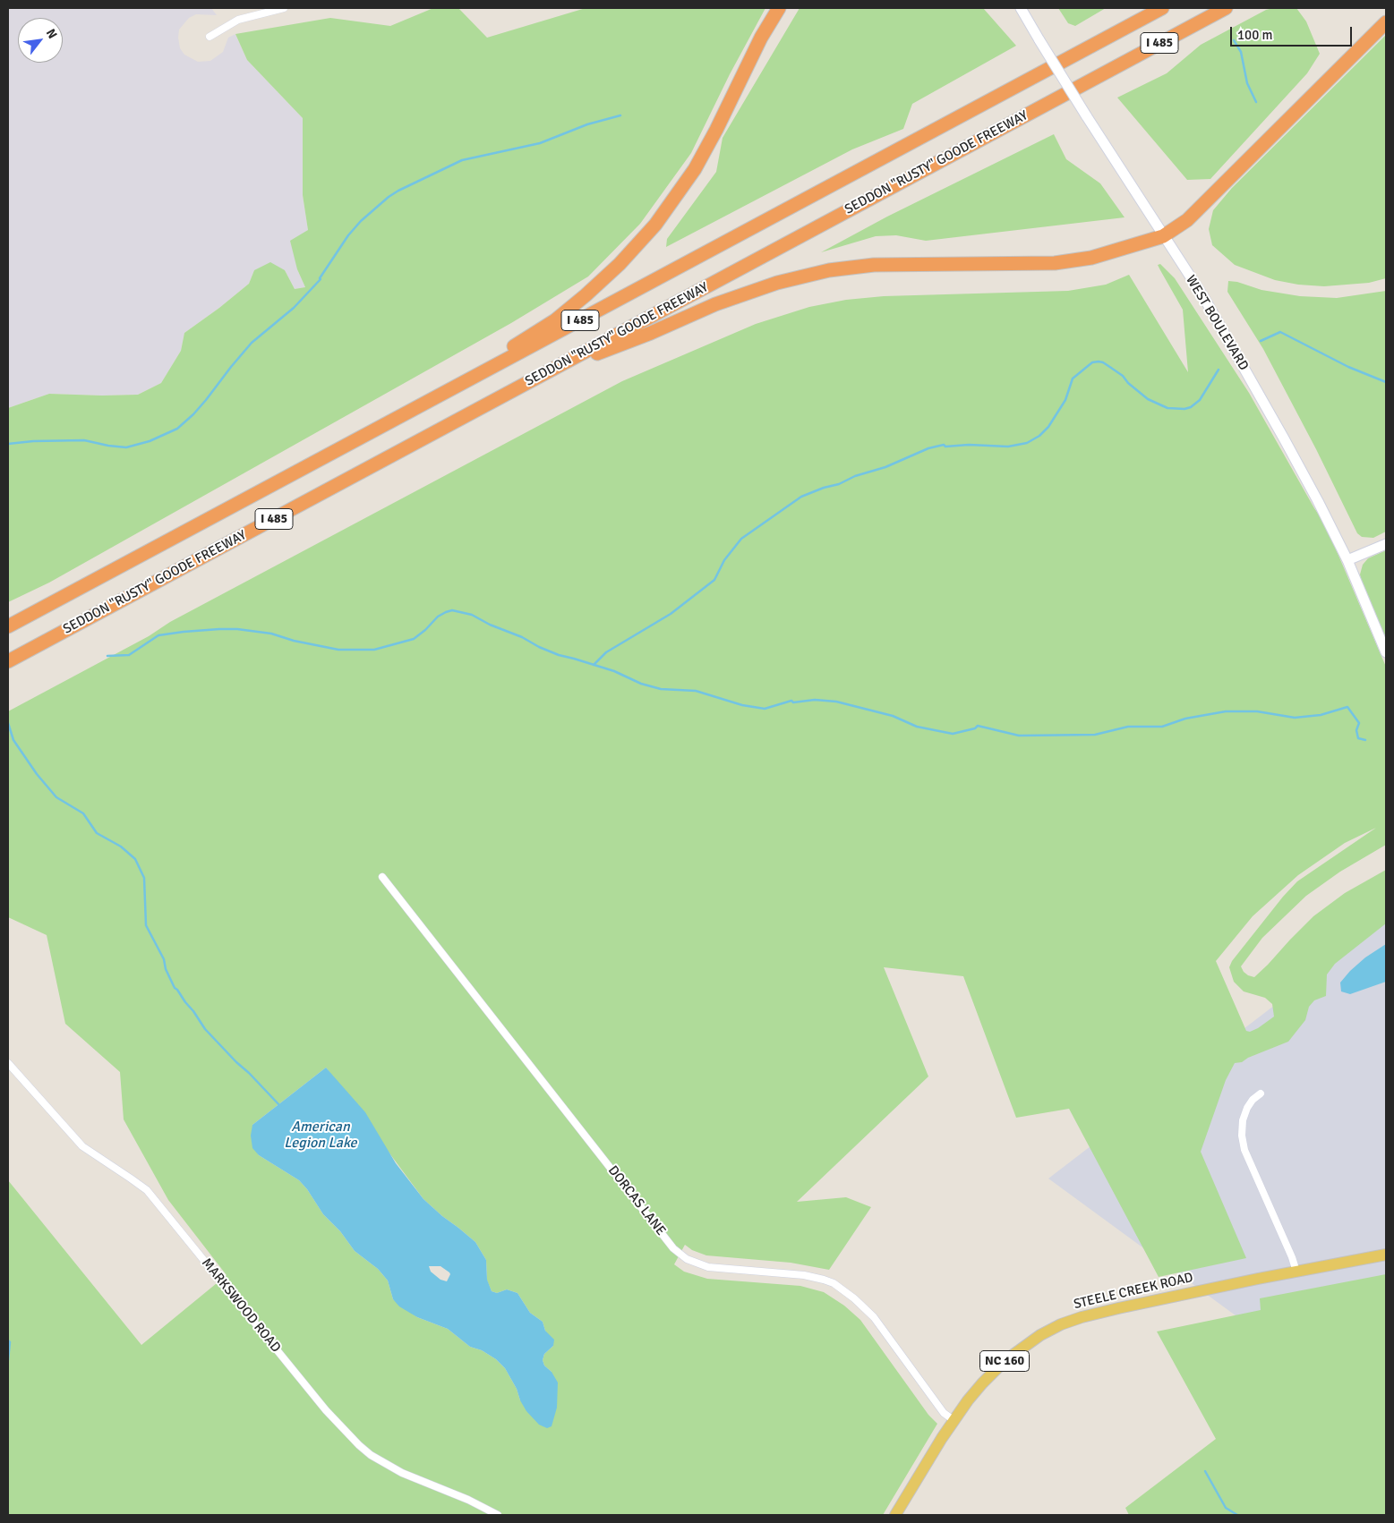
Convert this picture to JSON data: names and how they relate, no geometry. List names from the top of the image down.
{
  "streets": {
    "highway": ["I 485", "SEDDON \"RUSTY\" GOODE FREEWAY"],
    "main road": ["STEELE CREEK ROAD", "NC 160"],
    "street": ["WEST BOULEVARD", "DORCAS LANE", "MARKSWOOD ROAD"]
  },
  "crossings": [
    ["DORCAS LANE", "STEELE CREEK ROAD"]
  ],
  "water": ["American Legion Lake"],
  "scale_bar": "100 m",
  "north": "top right"
}
